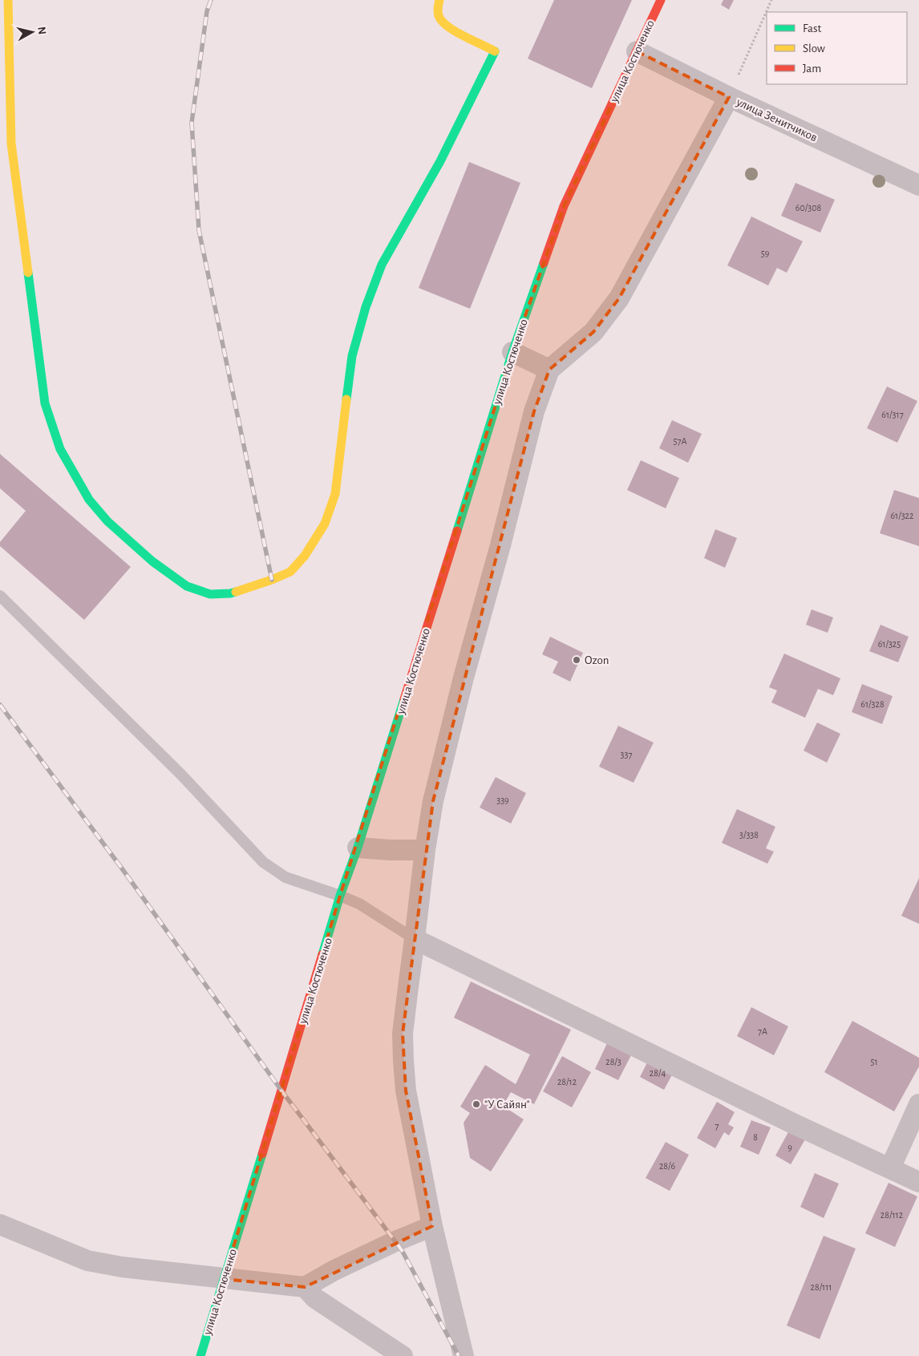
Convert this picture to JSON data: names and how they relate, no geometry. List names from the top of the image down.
{
  "streets": {
    "street": ["улица Костюченко", "улица Зенитчиков"]
  },
  "crossings": [
    ["улица Костюченко", "улица Зенитчиков"]
  ],
  "places": ["Ozon", "\"У Сайян\""],
  "house_numbers": [
    "60/308",
    "59",
    "61/317",
    "57А",
    "61/322",
    "61/325",
    "61/328",
    "337",
    "339",
    "3/338",
    "7А",
    "28/3",
    "51",
    "28/4",
    "28/12",
    "7",
    "8",
    "9",
    "28/6",
    "28/112",
    "28/111"
  ],
  "legend": ["Fast", "Slow", "Jam"],
  "north": "right"
}
